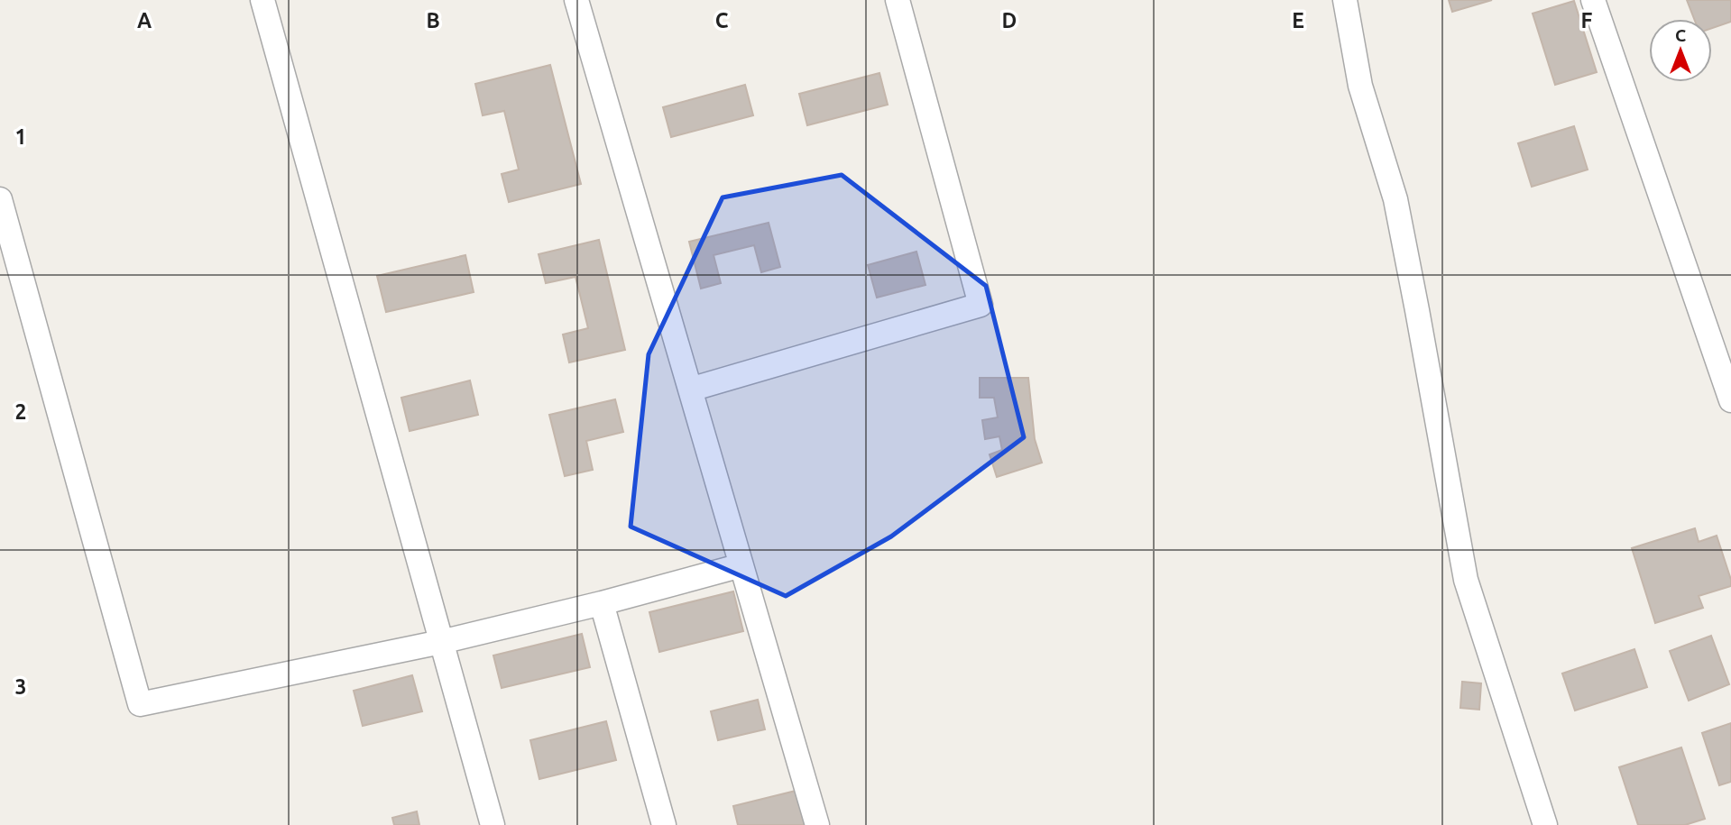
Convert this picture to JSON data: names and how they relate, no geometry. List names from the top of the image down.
{
  "north": "top",
  "grid": {
    "columns": [
      "A",
      "B",
      "C",
      "D",
      "E",
      "F"
    ],
    "rows": ["1", "2", "3"]
  }
}
